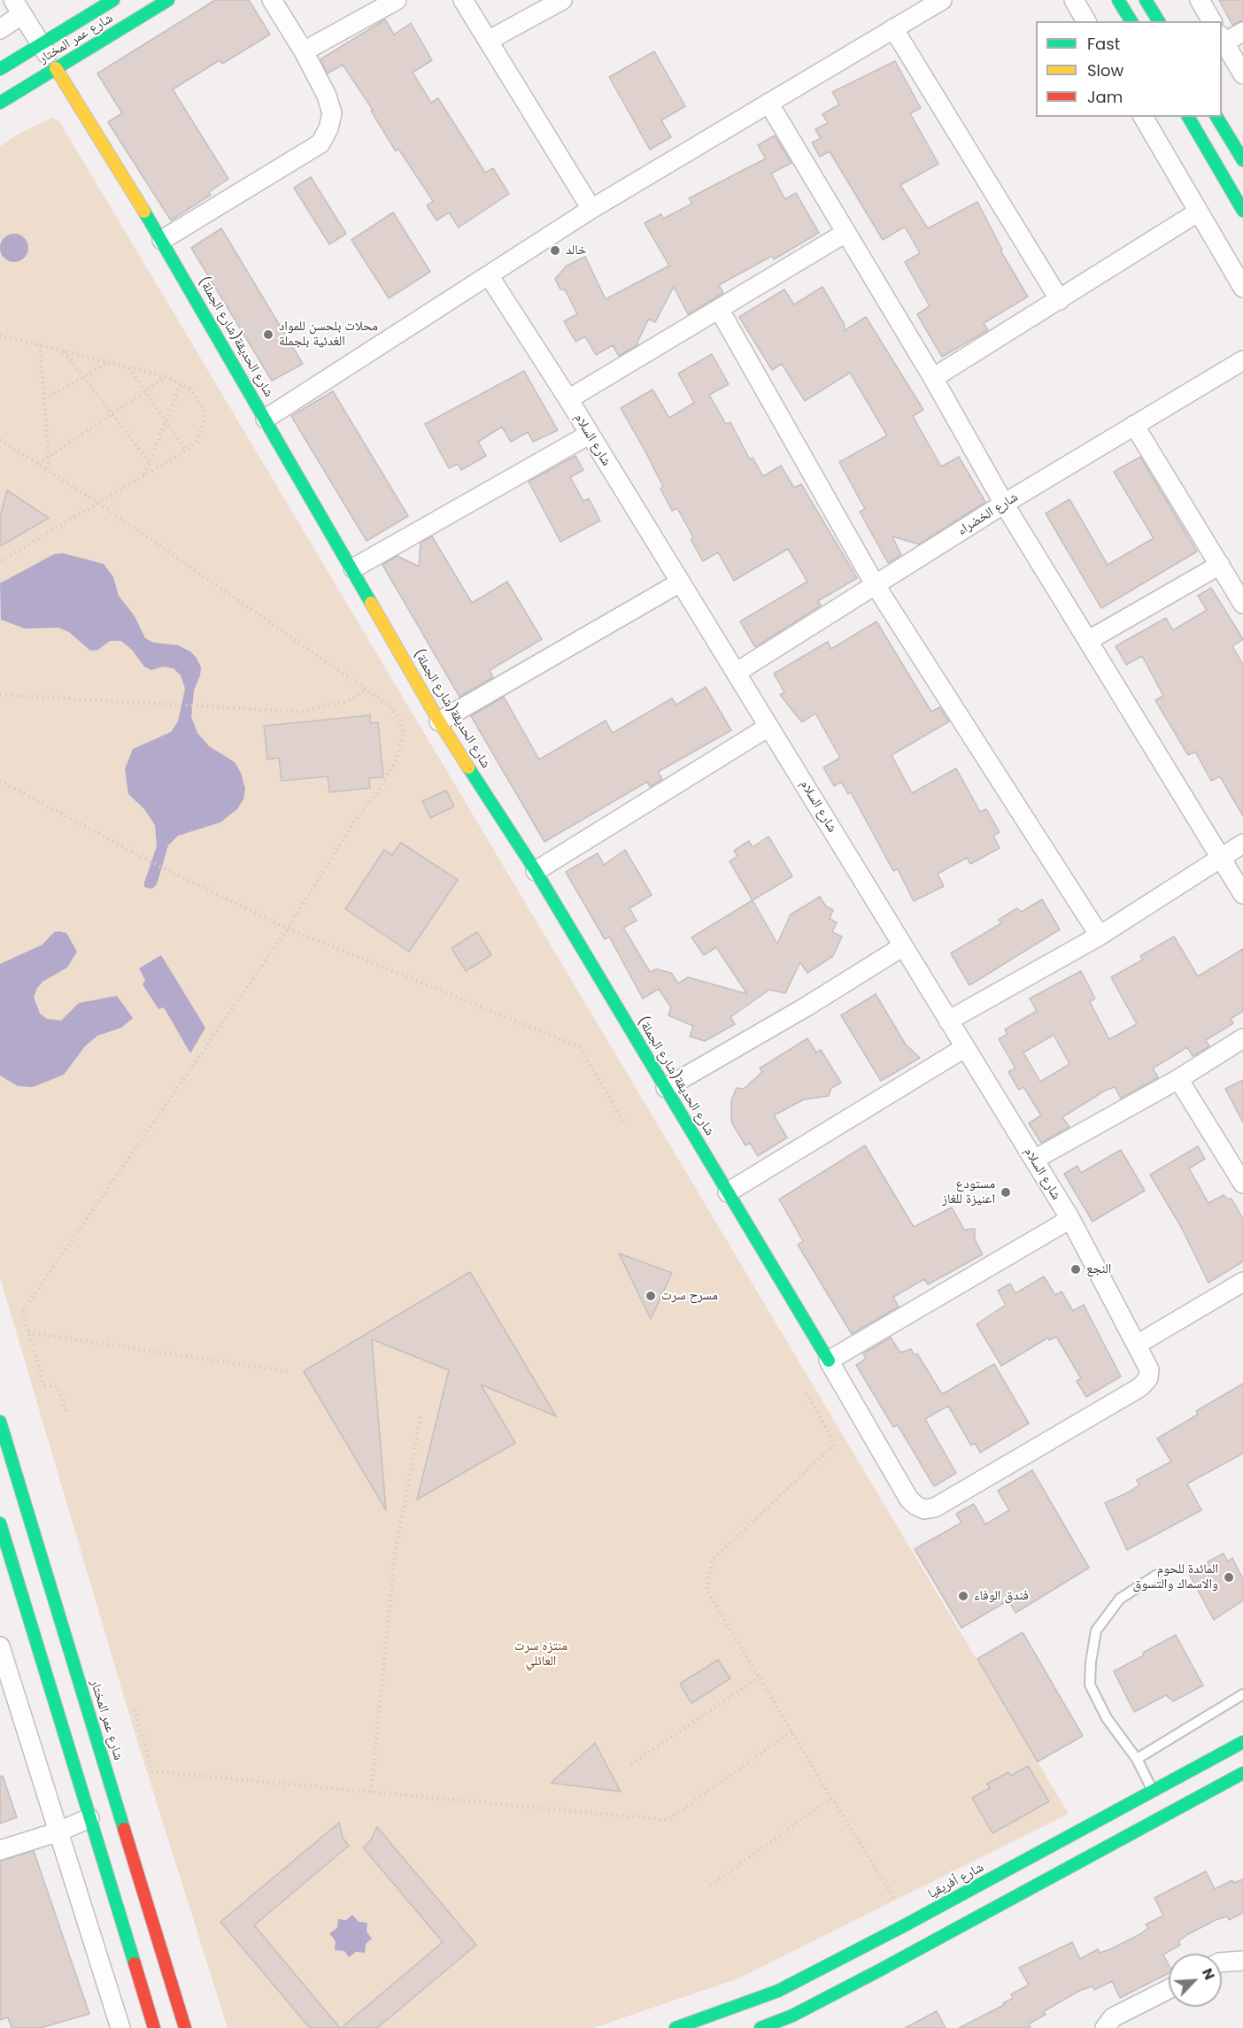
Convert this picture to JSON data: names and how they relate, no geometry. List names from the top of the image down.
{
  "streets": {
    "main road": ["شارع عمر المختار", "شارع الحديقة(شارع الجملة)", "شارع أفريقيا"],
    "street": ["شارع السلام", "شارع الخضراء"]
  },
  "crossings": [
    ["شارع عمر المختار", "شارع الحديقة(شارع الجملة)"],
    ["شارع الحديقة(شارع الجملة)", "شارع السلام"],
    ["شارع السلام", "شارع الخضراء"]
  ],
  "parks": ["منتزه سرت العائلي"],
  "places": [
    "خالد",
    "محلات بلحسن للمواد الغدئية بلجملة",
    "مستودع اعنيزة للغاز",
    "النجع",
    "مسرح سرت",
    "المائدة للحوم والاسماك والتسوق",
    "فندق الوفاء"
  ],
  "legend": ["Fast", "Slow", "Jam"],
  "north": "top right"
}
